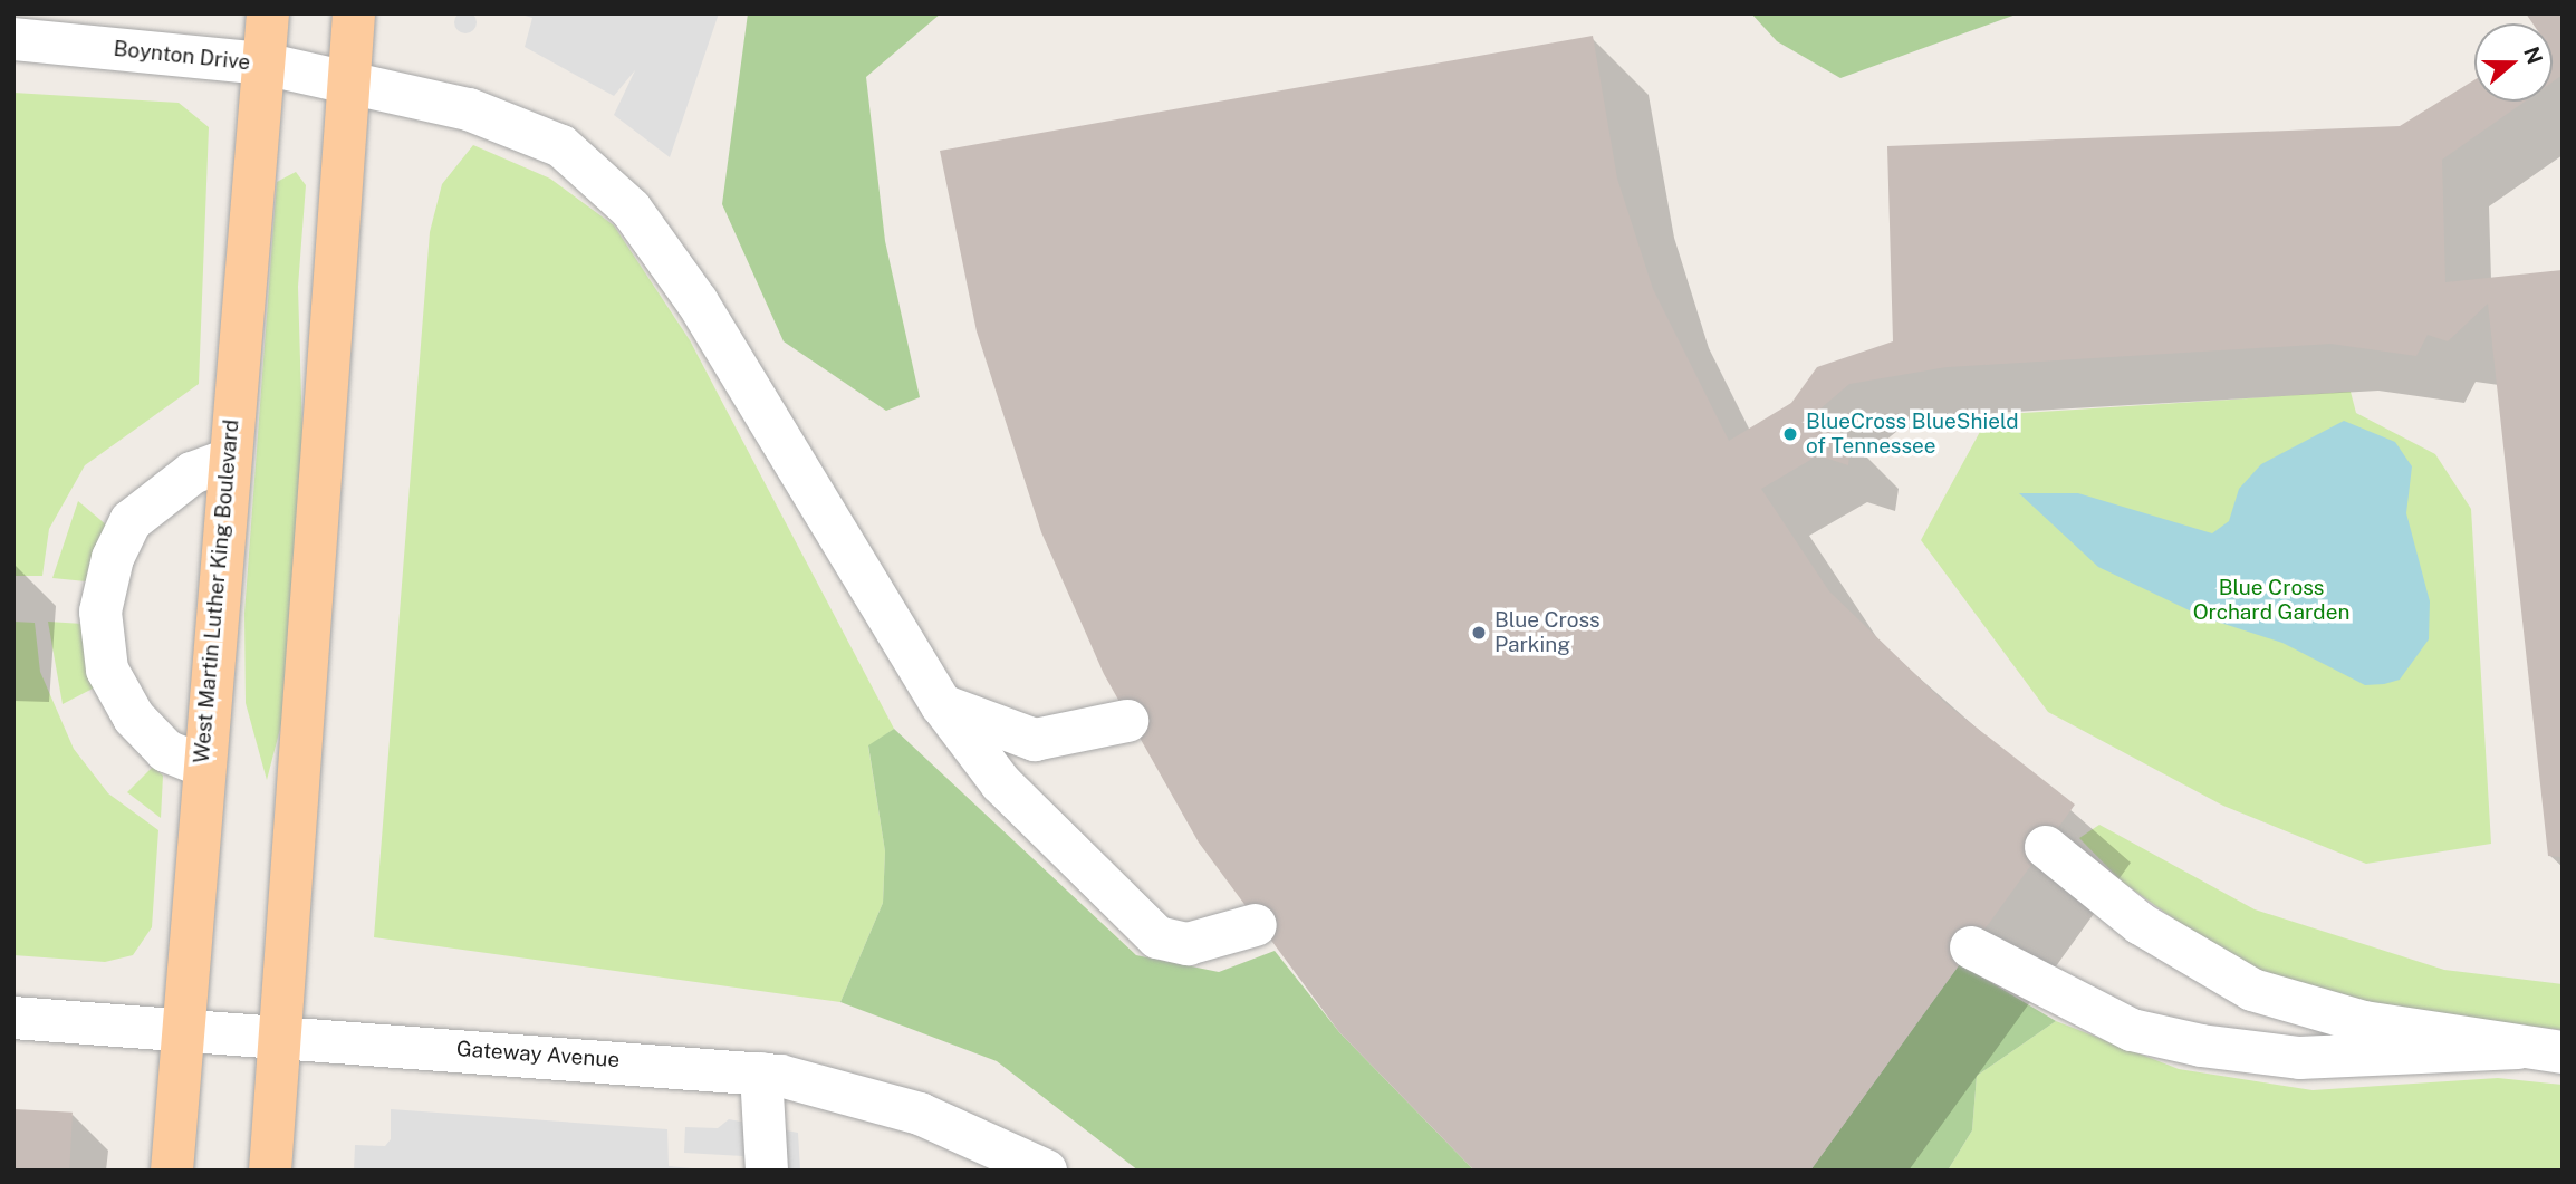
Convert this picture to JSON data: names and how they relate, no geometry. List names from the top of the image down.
{
  "streets": {
    "main road": ["West Martin Luther King Boulevard"],
    "street": ["Boynton Drive", "Gateway Avenue"]
  },
  "crossings": [
    ["Boynton Drive", "West Martin Luther King Boulevard"],
    ["West Martin Luther King Boulevard", "Gateway Avenue"]
  ],
  "parks": ["Blue Cross Orchard Garden"],
  "places": ["BlueCross BlueShield of Tennessee", "Blue Cross Parking"],
  "north": "right"
}
